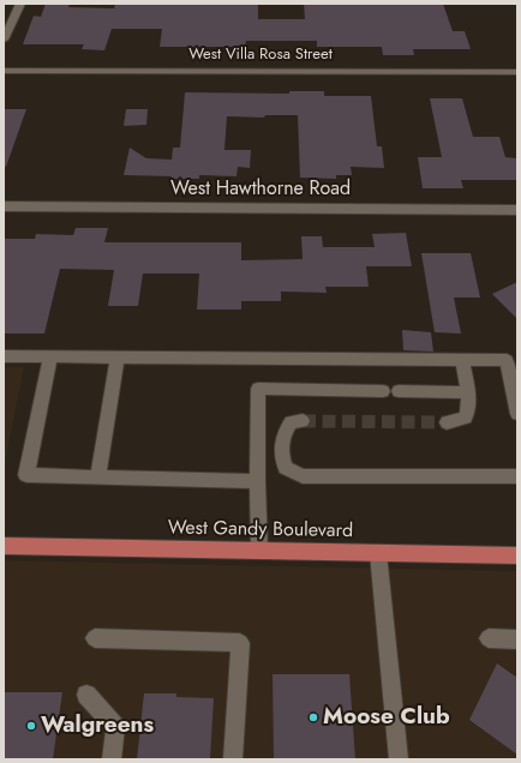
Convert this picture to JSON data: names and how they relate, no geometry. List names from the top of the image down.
{
  "streets": {
    "main road": ["West Gandy Boulevard"],
    "street": ["West Villa Rosa Street", "West Hawthorne Road"]
  },
  "places": ["Moose Club", "Walgreens"]
}
